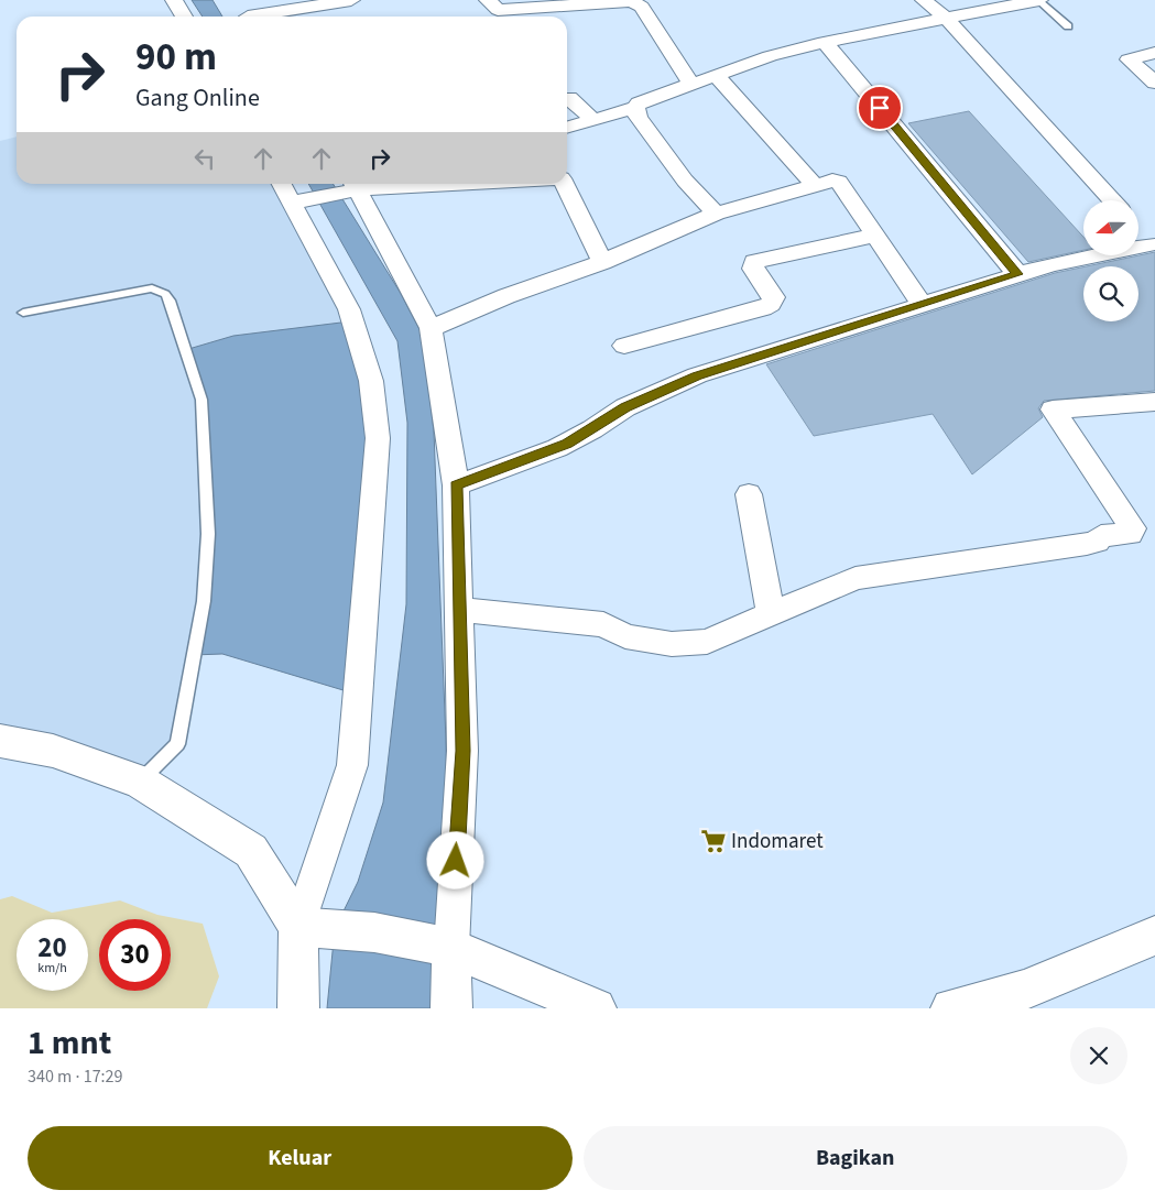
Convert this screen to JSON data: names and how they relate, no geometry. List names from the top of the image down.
{
  "places": {
    "supermarket": ["Indomaret"]
  },
  "north": "left",
  "page": {
    "turn": ["90 m", "Gang Online"],
    "speed": "20 km/h",
    "limit": "30",
    "heading": ["1 mnt", "340 m · 17:29"],
    "buttons": ["Keluar", "Bagikan"]
  }
}
